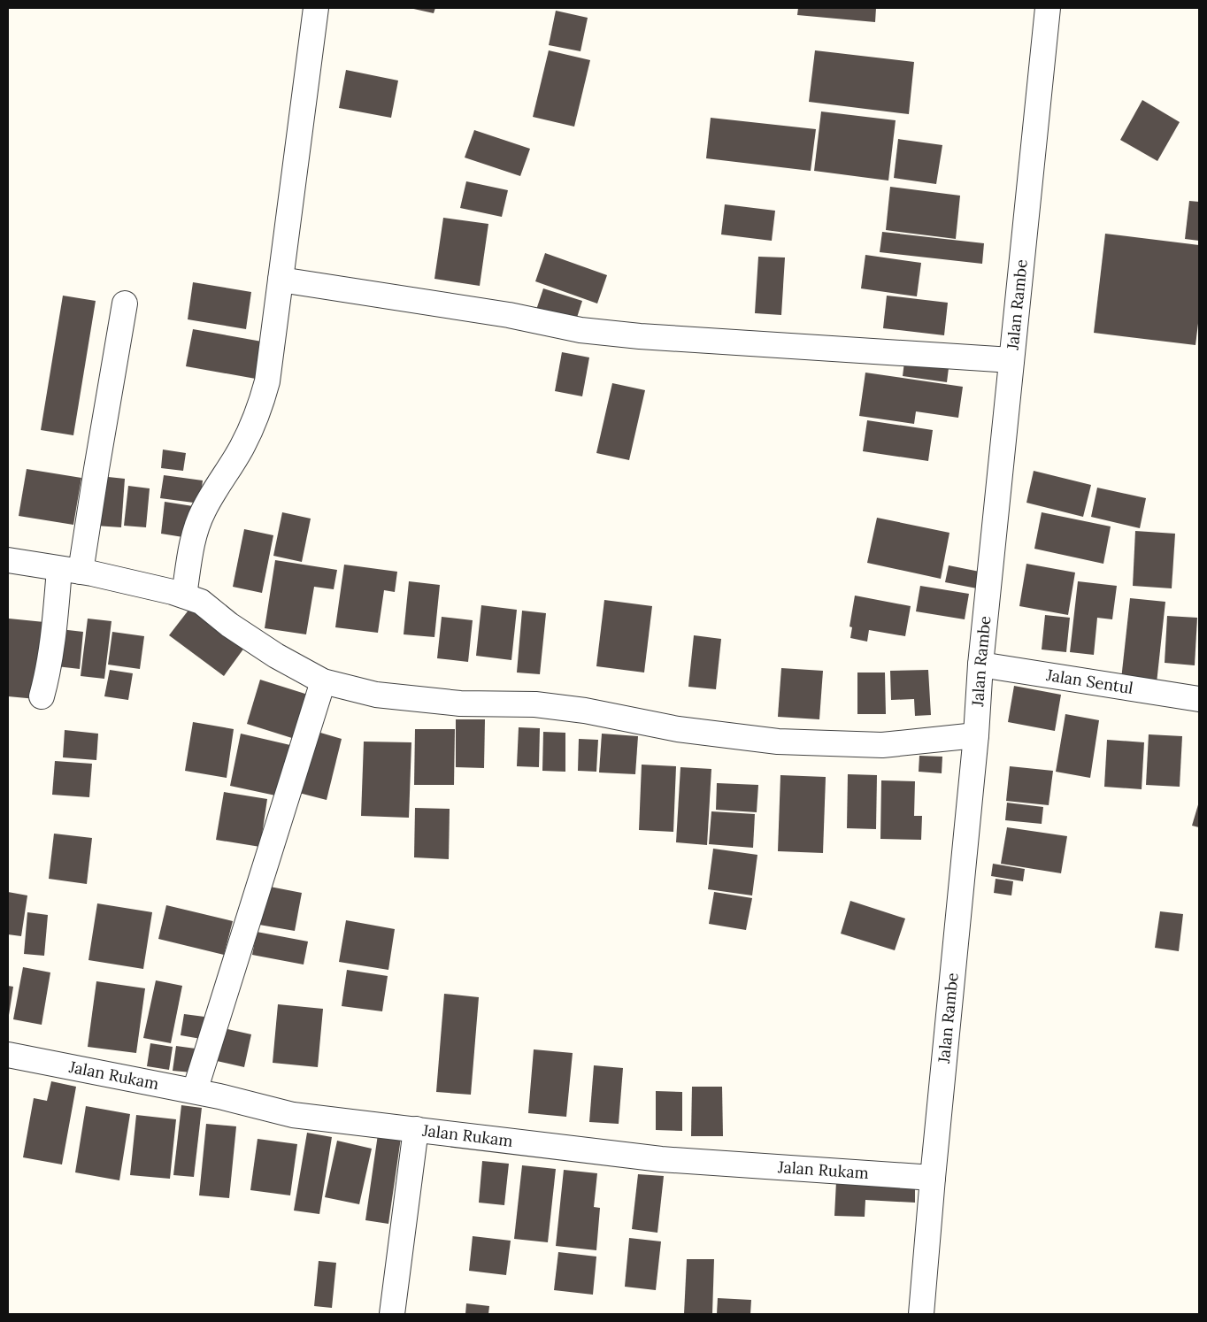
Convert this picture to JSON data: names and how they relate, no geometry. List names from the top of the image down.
{
  "streets": {
    "street": ["Jalan Rambe", "Jalan Sentul", "Jalan Rukam"]
  },
  "crossings": [
    ["Jalan Rambe", "Jalan Sentul"],
    ["Jalan Rambe", "Jalan Rukam"]
  ]
}
